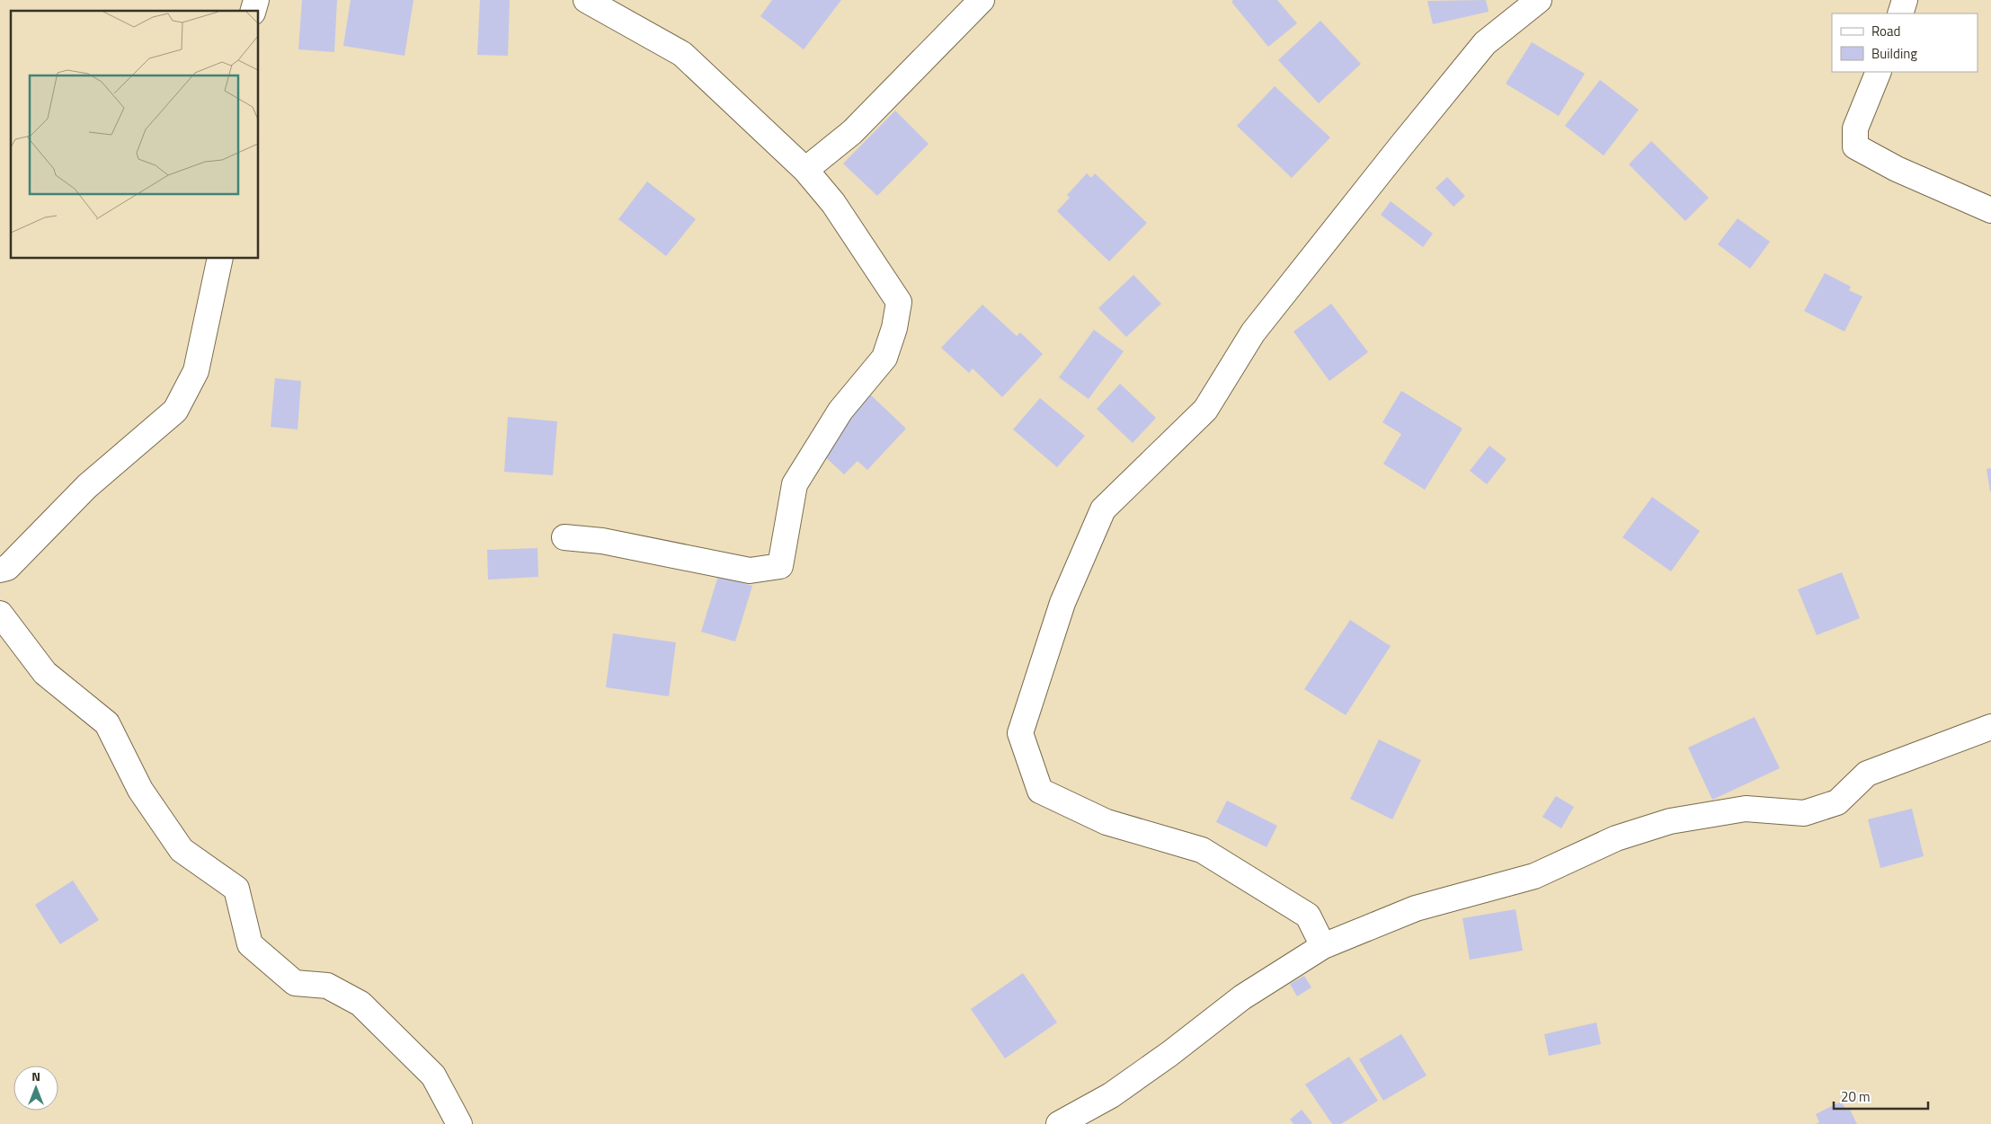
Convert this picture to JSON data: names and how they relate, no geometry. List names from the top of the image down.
{
  "legend": ["Road", "Building"],
  "scale_bar": "20 m",
  "north": "top"
}
